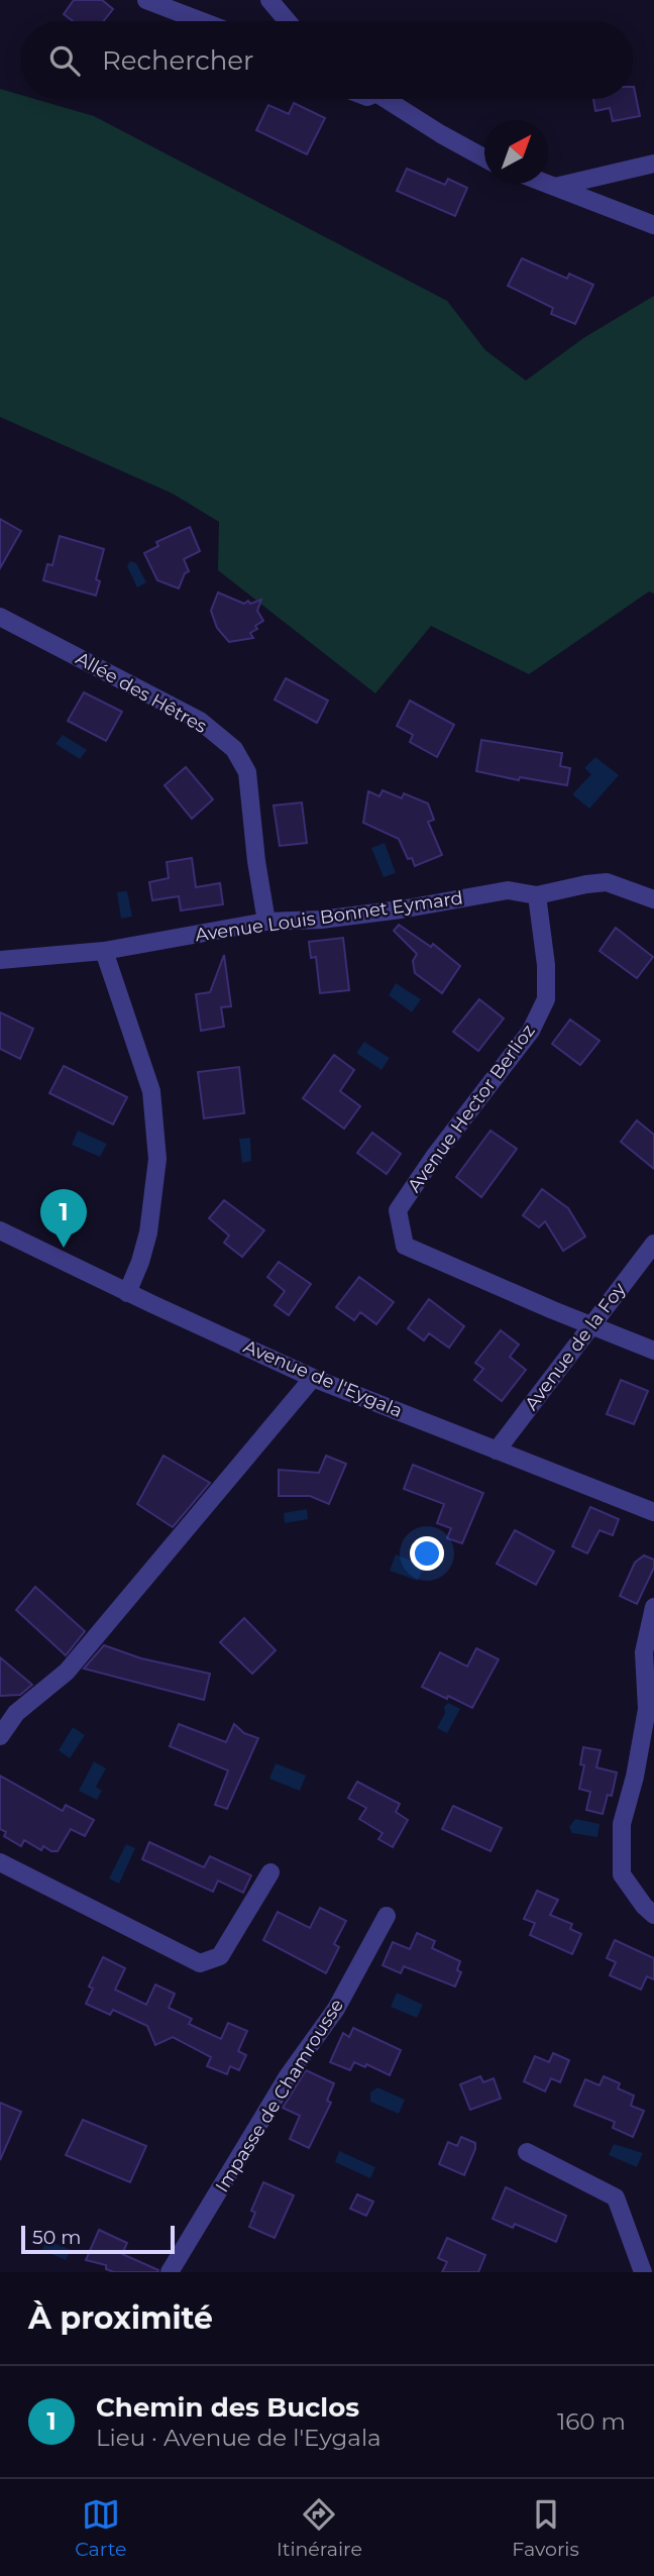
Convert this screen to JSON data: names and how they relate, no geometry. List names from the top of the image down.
{
  "streets": {
    "street": [
      "Allée des Hêtres",
      "Avenue Louis Bonnet Eymard",
      "Avenue Hector Berlioz",
      "Avenue de la Foy",
      "Avenue de l'Eygala",
      "Impasse de Chamrousse"
    ]
  },
  "crossings": [
    ["Allée des Hêtres", "Avenue Louis Bonnet Eymard"],
    ["Avenue Louis Bonnet Eymard", "Avenue Hector Berlioz"],
    ["Avenue Hector Berlioz", "Avenue de la Foy"],
    ["Avenue de la Foy", "Avenue de l'Eygala"]
  ],
  "scale_bar": "50 m",
  "north": "top right",
  "page": {
    "search": "Rechercher",
    "pins": "1",
    "scale": "50 m",
    "heading": "À proximité",
    "list": [
      {
        "mark": "1",
        "name": "Chemin des Buclos",
        "note": "Lieu · Avenue de l'Eygala",
        "value": "160 m"
      }
    ],
    "nav": ["Carte", "Itinéraire", "Favoris"]
  }
}
